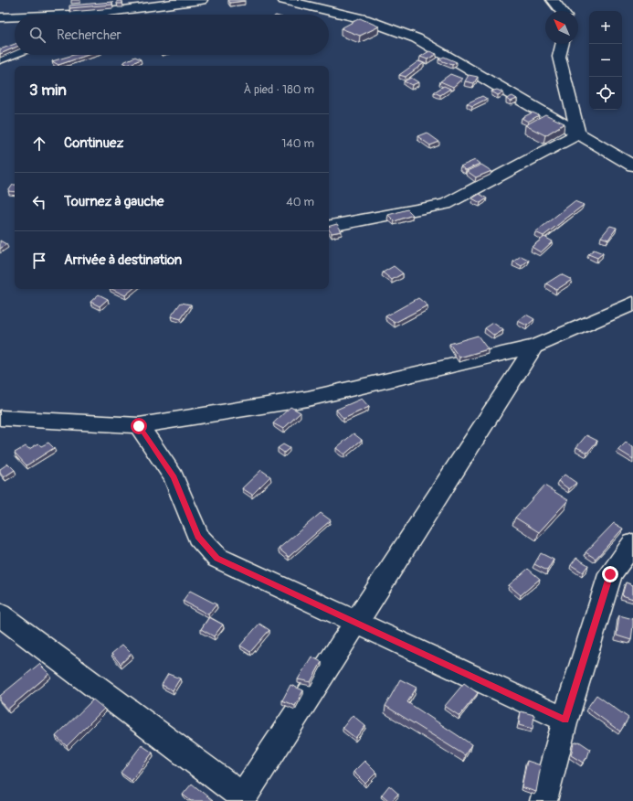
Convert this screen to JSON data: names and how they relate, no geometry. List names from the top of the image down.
{
  "north": "top left",
  "page": {
    "map_buttons": ["+", "−"],
    "search": "Rechercher",
    "heading": ["3 min", "À pied · 180 m"],
    "list": [
      ["Continuez", "140 m"],
      ["Tournez à gauche", "40 m"],
      "Arrivée à destination"
    ]
  }
}
